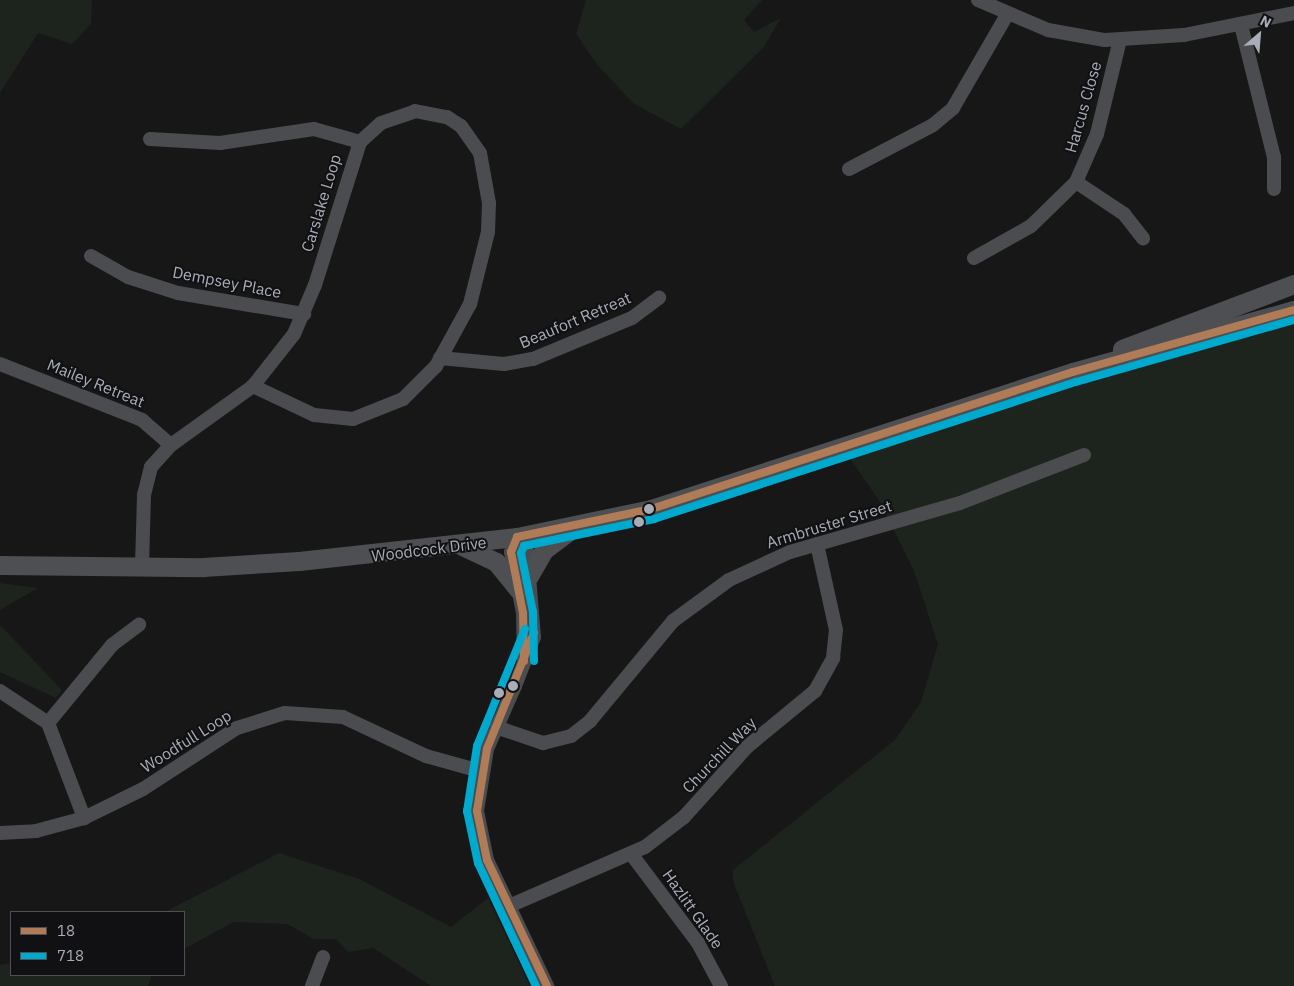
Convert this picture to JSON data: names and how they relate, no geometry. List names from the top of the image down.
{
  "streets": {
    "main road": ["Woodcock Drive"],
    "street": [
      "Harcus Close",
      "Carslake Loop",
      "Dempsey Place",
      "Beaufort Retreat",
      "Mailey Retreat",
      "Armbruster Street",
      "Woodfull Loop",
      "Churchill Way",
      "Hazlitt Glade"
    ]
  },
  "crossings": [
    ["Carslake Loop", "Dempsey Place"],
    ["Carslake Loop", "Beaufort Retreat"],
    ["Carslake Loop", "Mailey Retreat"],
    ["Carslake Loop", "Woodcock Drive"],
    ["Armbruster Street", "Churchill Way"],
    ["Churchill Way", "Hazlitt Glade"]
  ],
  "lines": ["transit line 18", "transit line 718"],
  "legend": ["18", "718"],
  "north": "top right"
}
